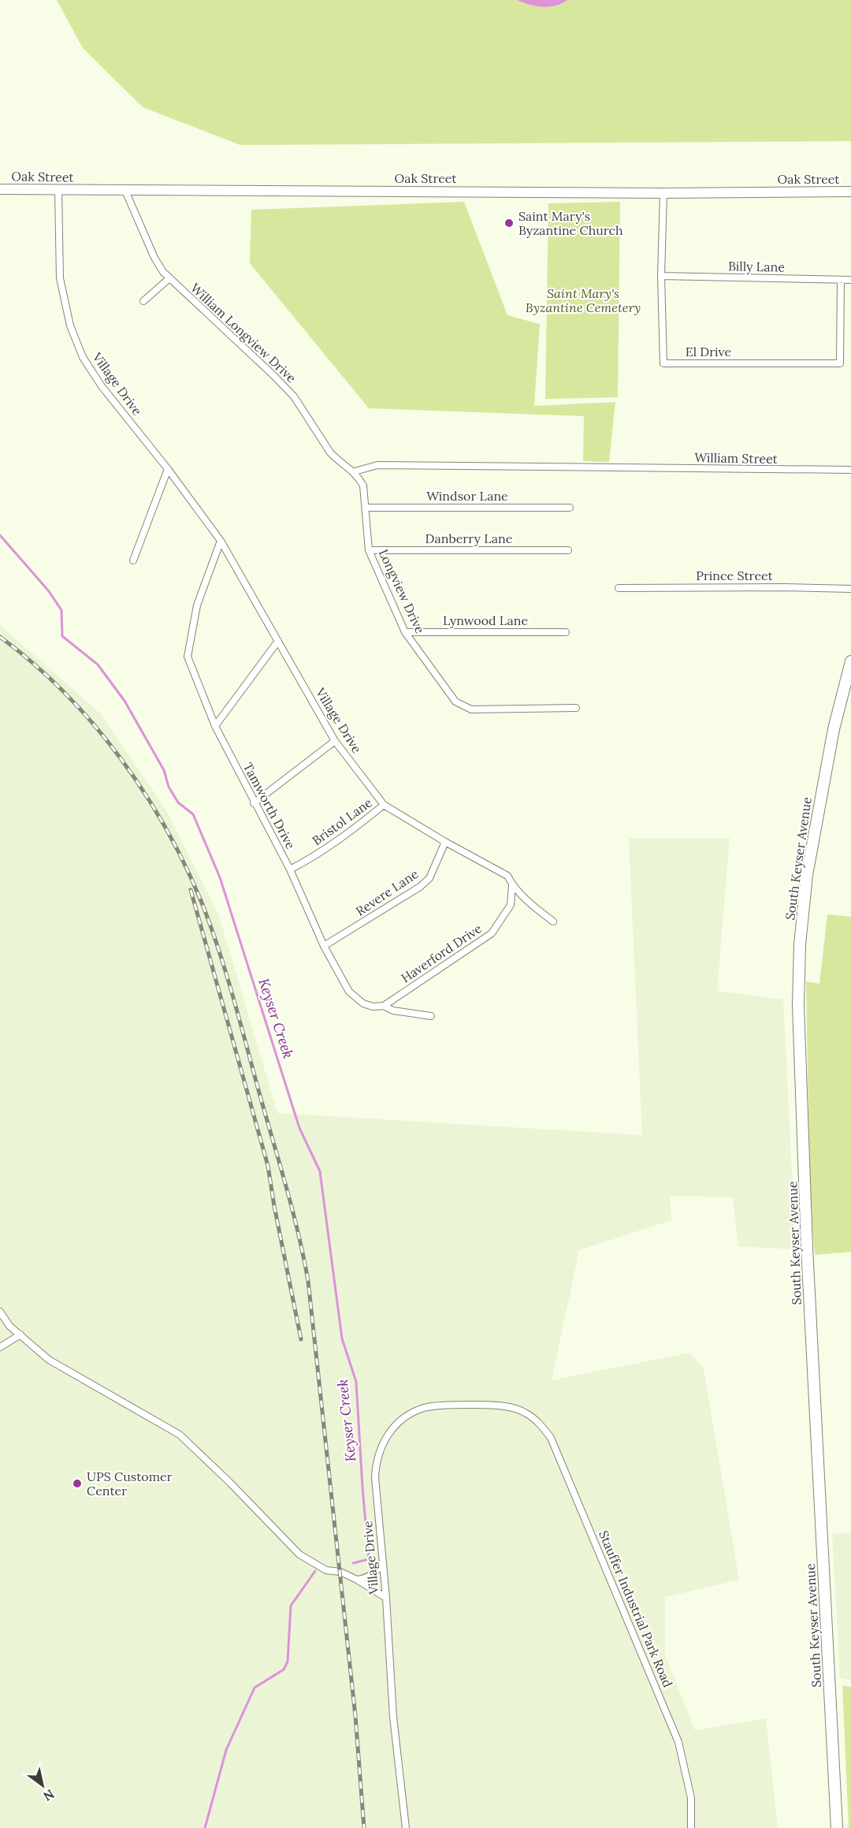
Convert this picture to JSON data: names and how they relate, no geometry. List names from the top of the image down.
{
  "streets": {
    "main road": ["South Keyser Avenue"],
    "street": [
      "Oak Street",
      "Billy Lane",
      "William Longview Drive",
      "El Drive",
      "Village Drive",
      "William Street",
      "Windsor Lane",
      "Danberry Lane",
      "Prince Street",
      "Longview Drive",
      "Lynwood Lane",
      "Tamworth Drive",
      "Bristol Lane",
      "Revere Lane",
      "Haverford Drive",
      "Stauffer Industrial Park Road"
    ]
  },
  "crossings": [
    ["Oak Street", "William Longview Drive"],
    ["Oak Street", "El Drive"],
    ["Oak Street", "Village Drive"],
    ["Billy Lane", "El Drive"],
    ["William Longview Drive", "William Street"],
    ["William Longview Drive", "Longview Drive"],
    ["Village Drive", "Tamworth Drive"],
    ["Village Drive", "Bristol Lane"],
    ["Village Drive", "Revere Lane"],
    ["Village Drive", "Haverford Drive"],
    ["Village Drive", "Stauffer Industrial Park Road"],
    ["William Street", "Longview Drive"],
    ["Windsor Lane", "Longview Drive"],
    ["Danberry Lane", "Longview Drive"],
    ["Longview Drive", "Lynwood Lane"],
    ["Tamworth Drive", "Bristol Lane"],
    ["Tamworth Drive", "Revere Lane"],
    ["Tamworth Drive", "Haverford Drive"]
  ],
  "water": ["Keyser Creek"],
  "parks": ["Saint Mary's Byzantine Cemetery"],
  "places": ["Saint Mary's Byzantine Church", "UPS Customer Center"],
  "north": "bottom right"
}
